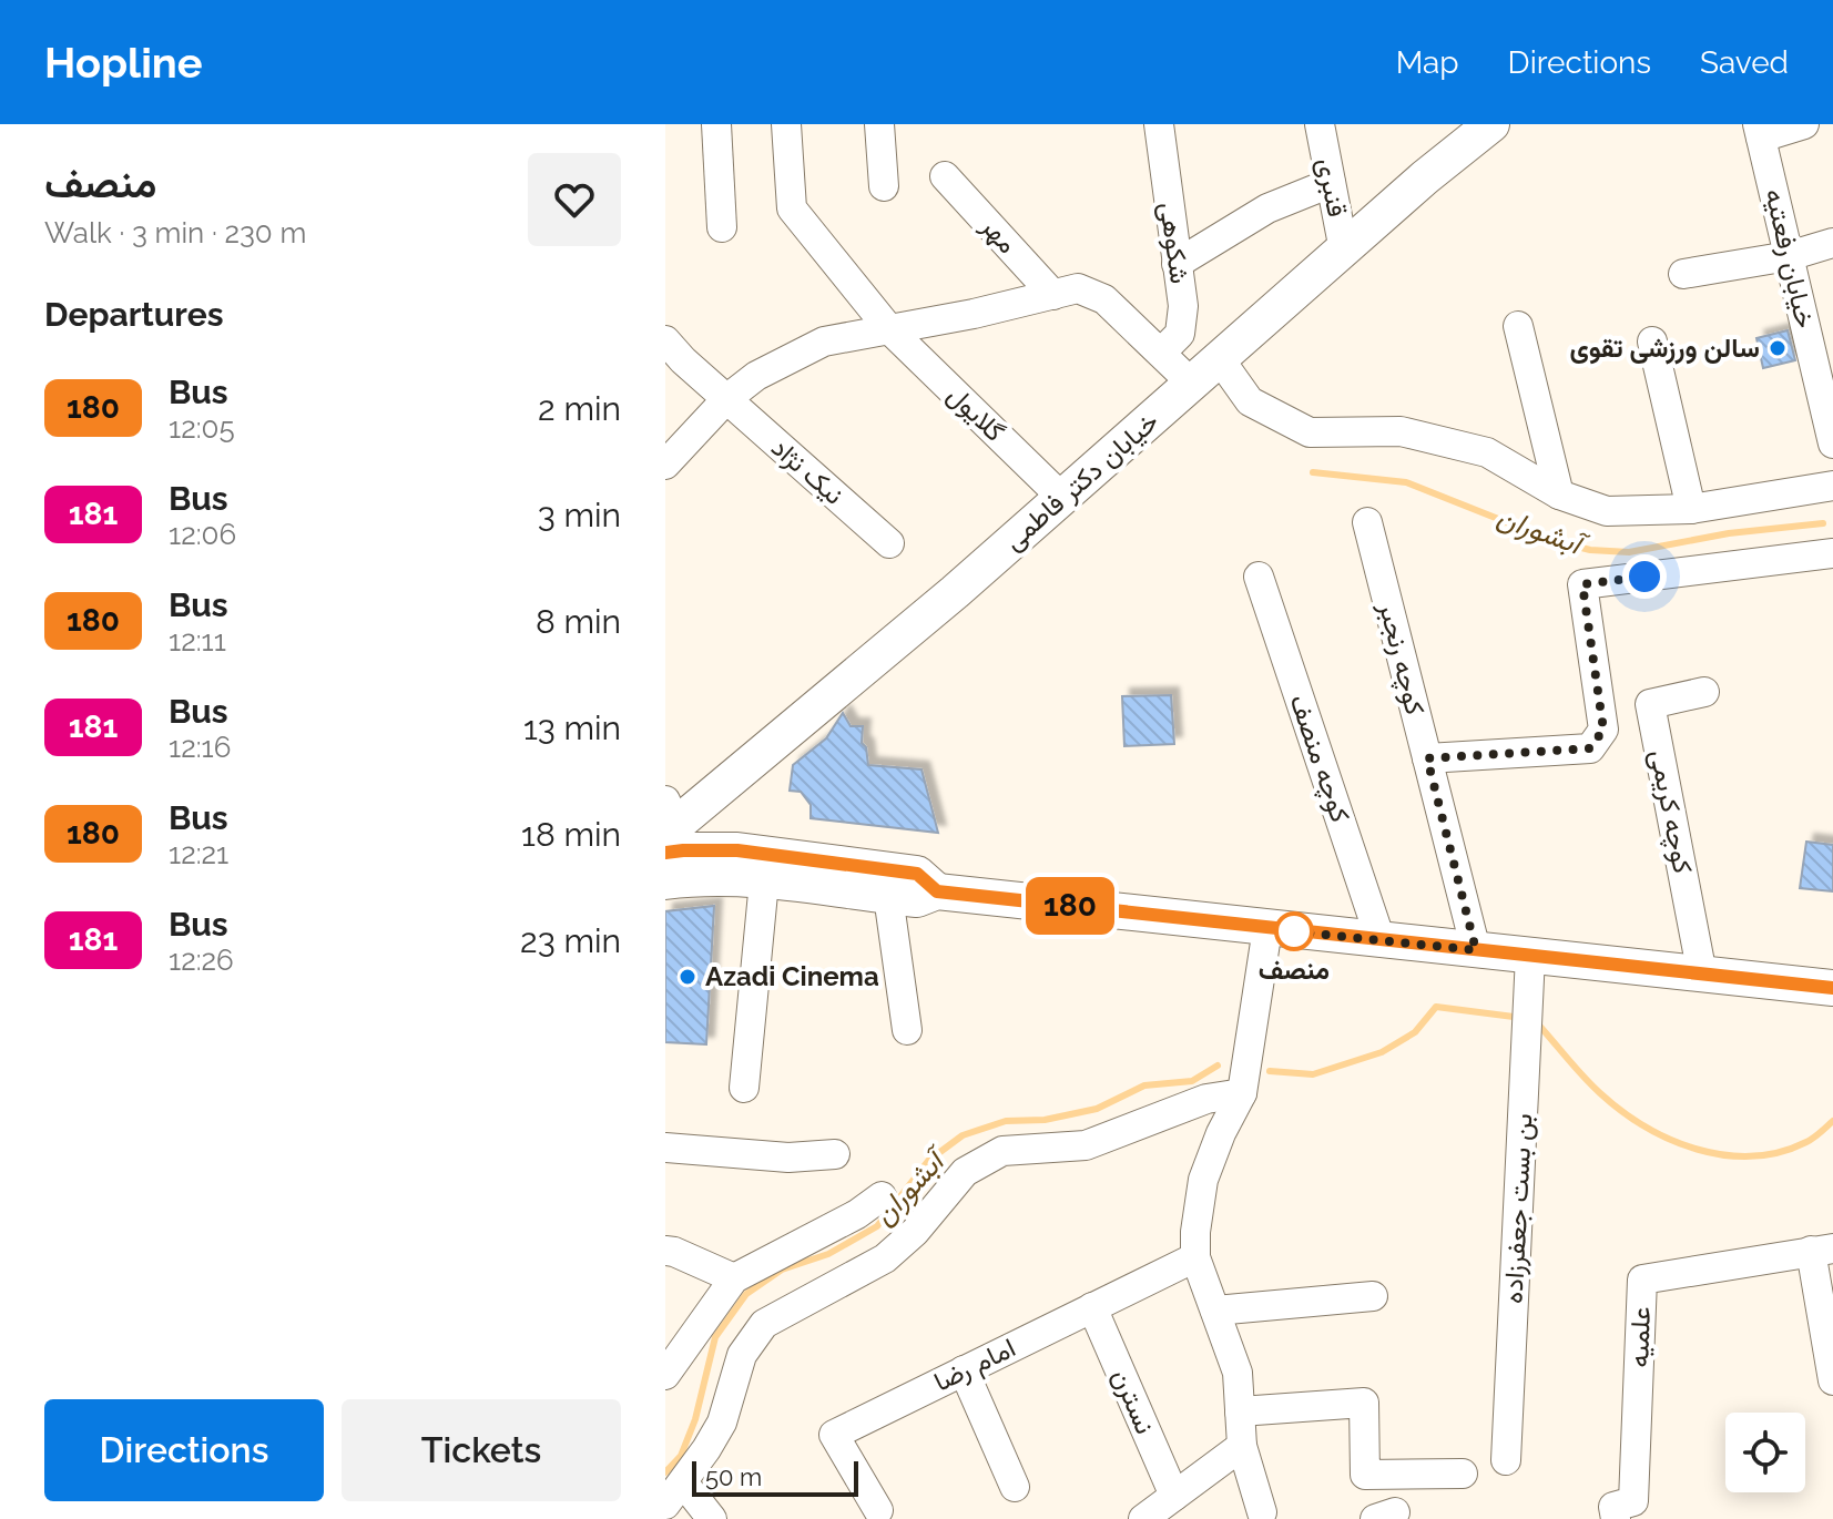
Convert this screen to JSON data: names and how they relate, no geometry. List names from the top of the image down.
{
  "streets": {
    "main road": ["خیابان دکتر فاطمی"],
    "street": [
      "قنبری",
      "مهر",
      "شکوهی",
      "خیابان رفعتیه",
      "گلایول",
      "نیک نژاد",
      "کوچه رنجبر",
      "کوچه منصف",
      "کوچه کریمی",
      "بن بست جعفرزاده",
      "علمیه",
      "امام رضا",
      "نسترن"
    ]
  },
  "crossings": [
    ["قنبری", "خیابان دکتر فاطمی"],
    ["گلایول", "خیابان دکتر فاطمی"],
    ["امام رضا", "نسترن"]
  ],
  "water": ["آبشوران"],
  "places": ["سالن ورزشی تقوی", "منصف", "Azadi Cinema"],
  "lines": ["bus line 180"],
  "scale_bar": "50 m",
  "page": {
    "header": "Hopline",
    "nav": ["Map", "Directions", "Saved"],
    "heading": [
      ["منصف", "Walk · 3 min · 230 m"],
      "Departures"
    ],
    "on_map": "180",
    "list": [
      {
        "mark": "180",
        "name": "Bus",
        "note": "12:05",
        "value": "2 min"
      },
      {
        "mark": "181",
        "name": "Bus",
        "note": "12:06",
        "value": "3 min"
      },
      {
        "mark": "180",
        "name": "Bus",
        "note": "12:11",
        "value": "8 min"
      },
      {
        "mark": "181",
        "name": "Bus",
        "note": "12:16",
        "value": "13 min"
      },
      {
        "mark": "180",
        "name": "Bus",
        "note": "12:21",
        "value": "18 min"
      },
      {
        "mark": "181",
        "name": "Bus",
        "note": "12:26",
        "value": "23 min"
      }
    ],
    "buttons": ["Directions", "Tickets"],
    "scale": "50 m"
  }
}
